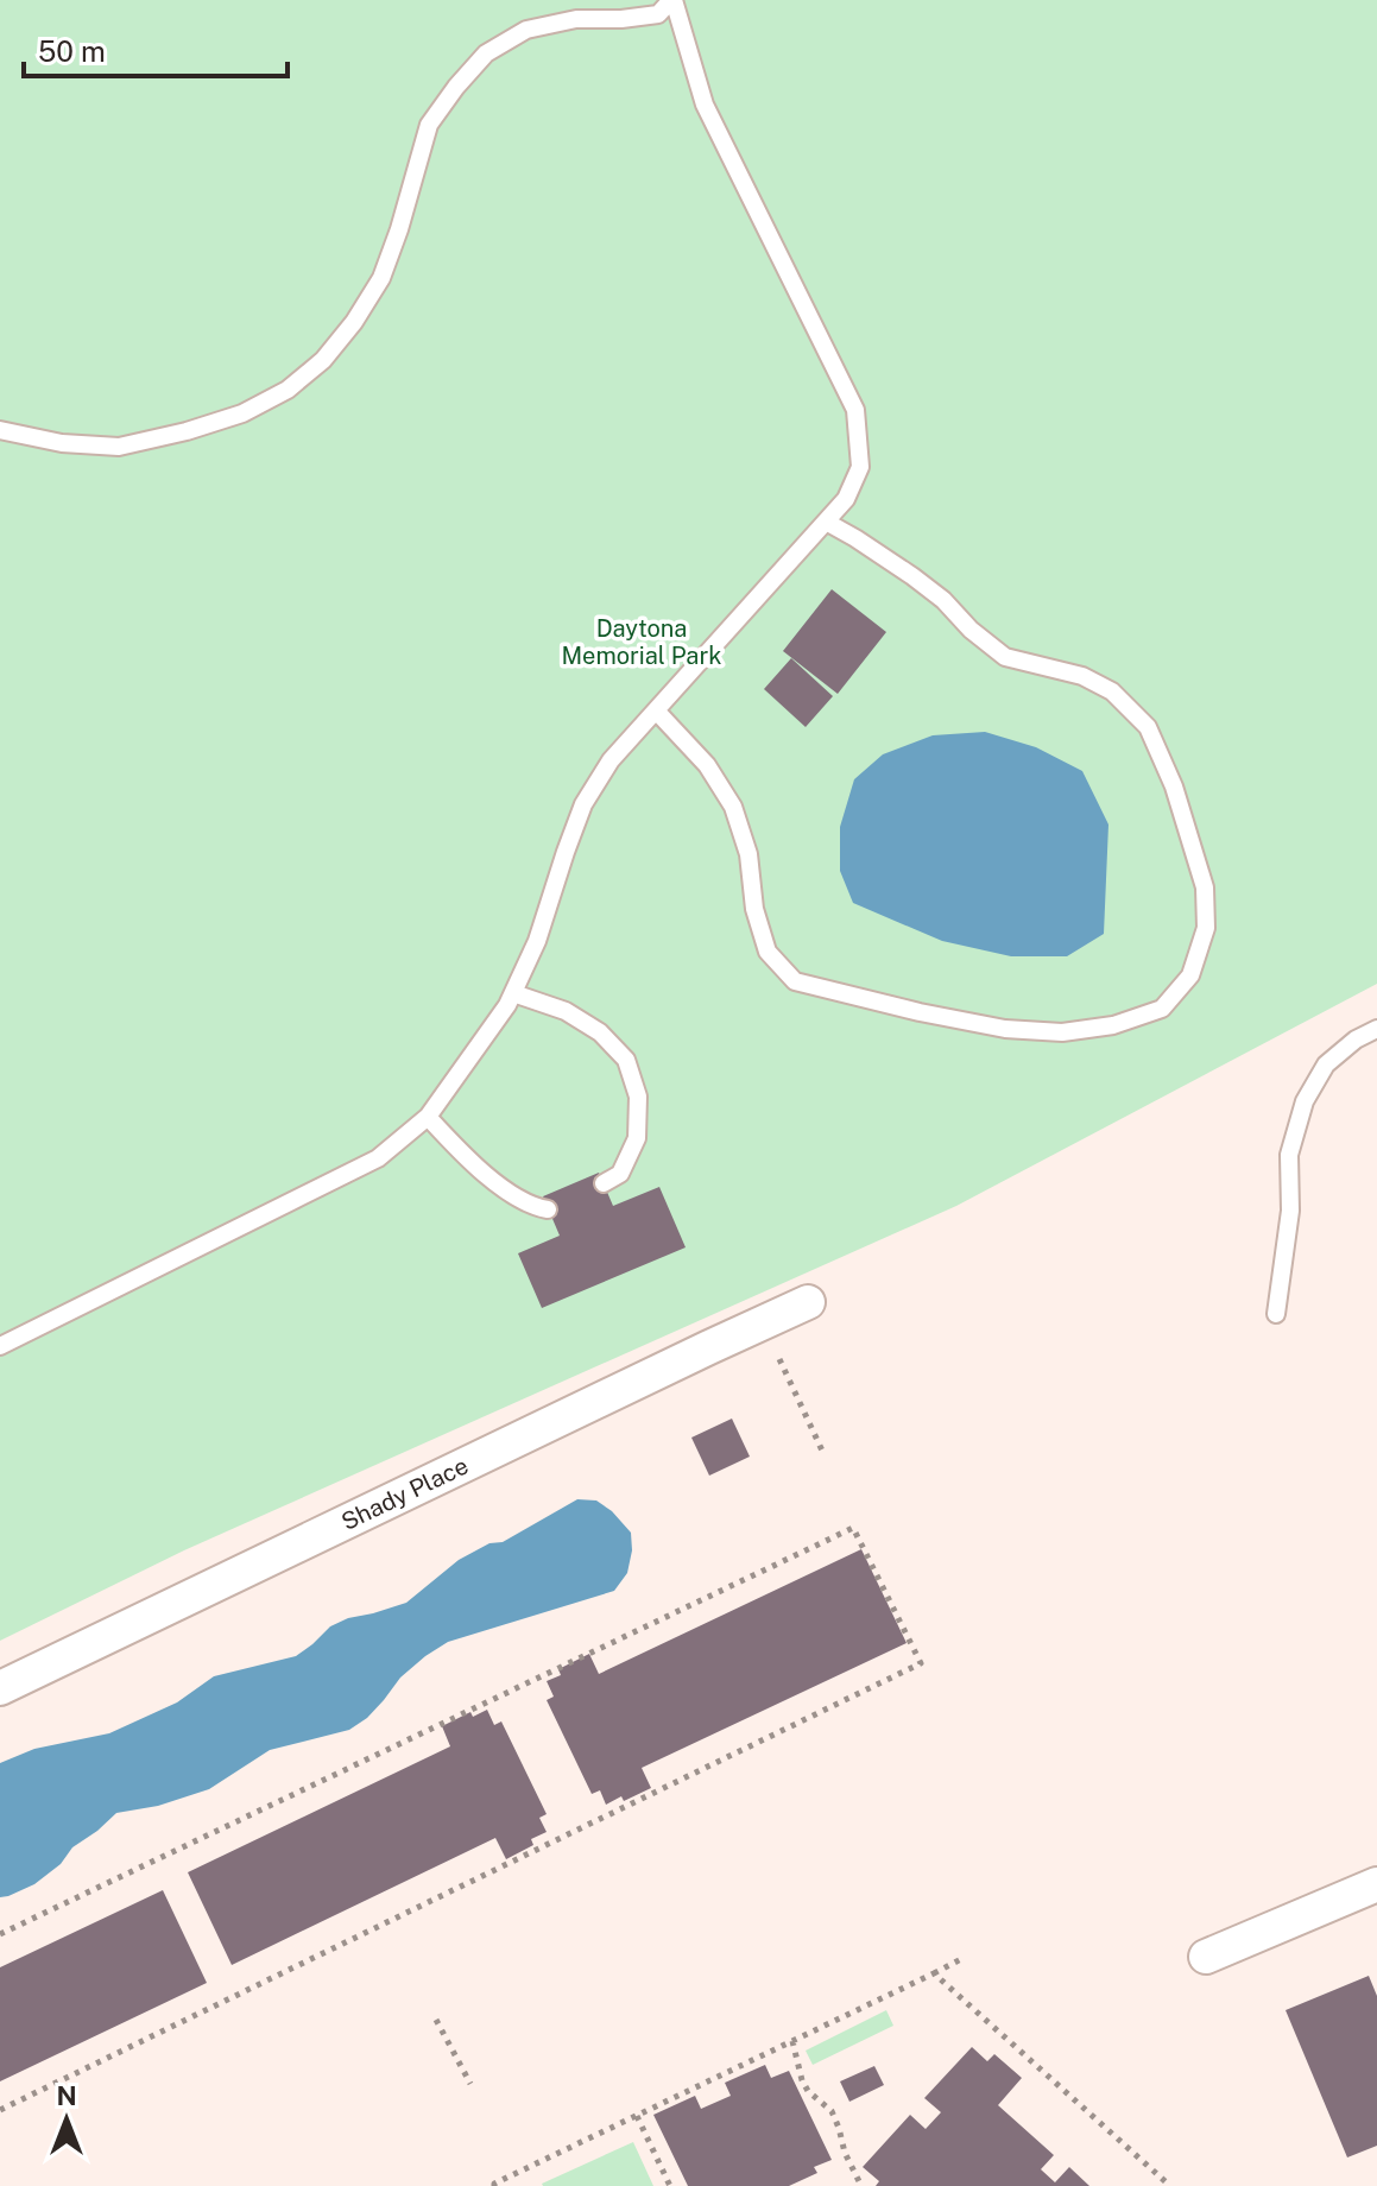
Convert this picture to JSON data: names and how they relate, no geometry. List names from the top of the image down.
{
  "streets": {
    "street": ["Shady Place"]
  },
  "parks": ["Daytona Memorial Park"],
  "scale_bar": "50 m",
  "north": "top"
}
